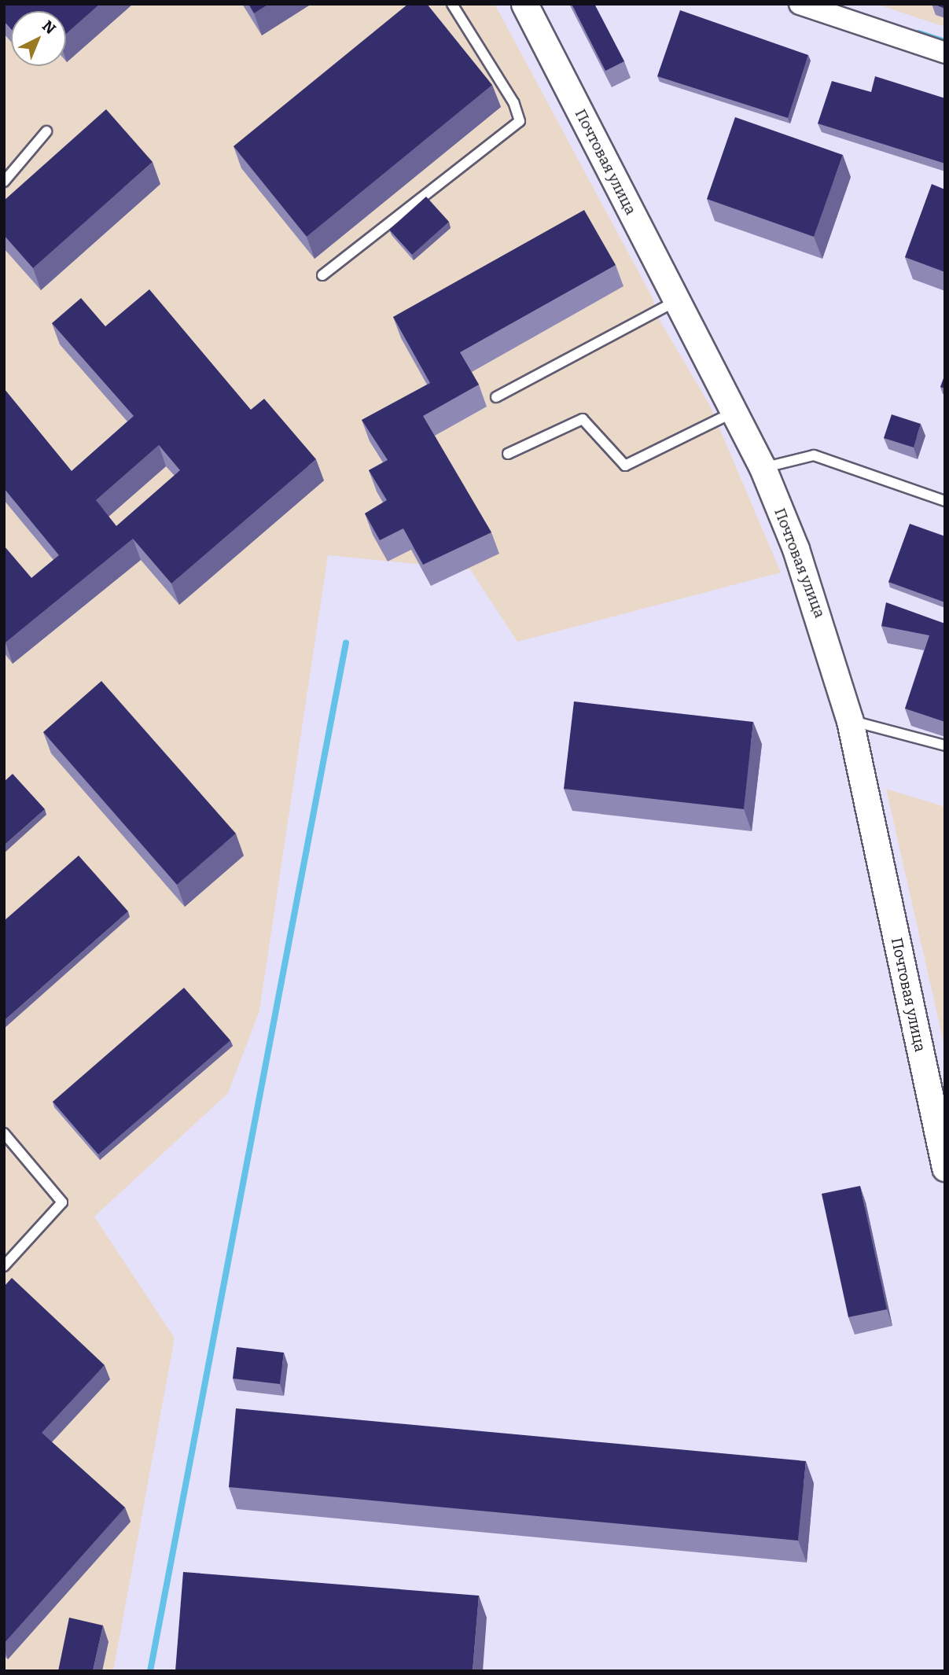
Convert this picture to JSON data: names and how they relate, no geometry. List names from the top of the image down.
{
  "streets": {
    "street": ["Почтовая улица"]
  },
  "north": "top right"
}
